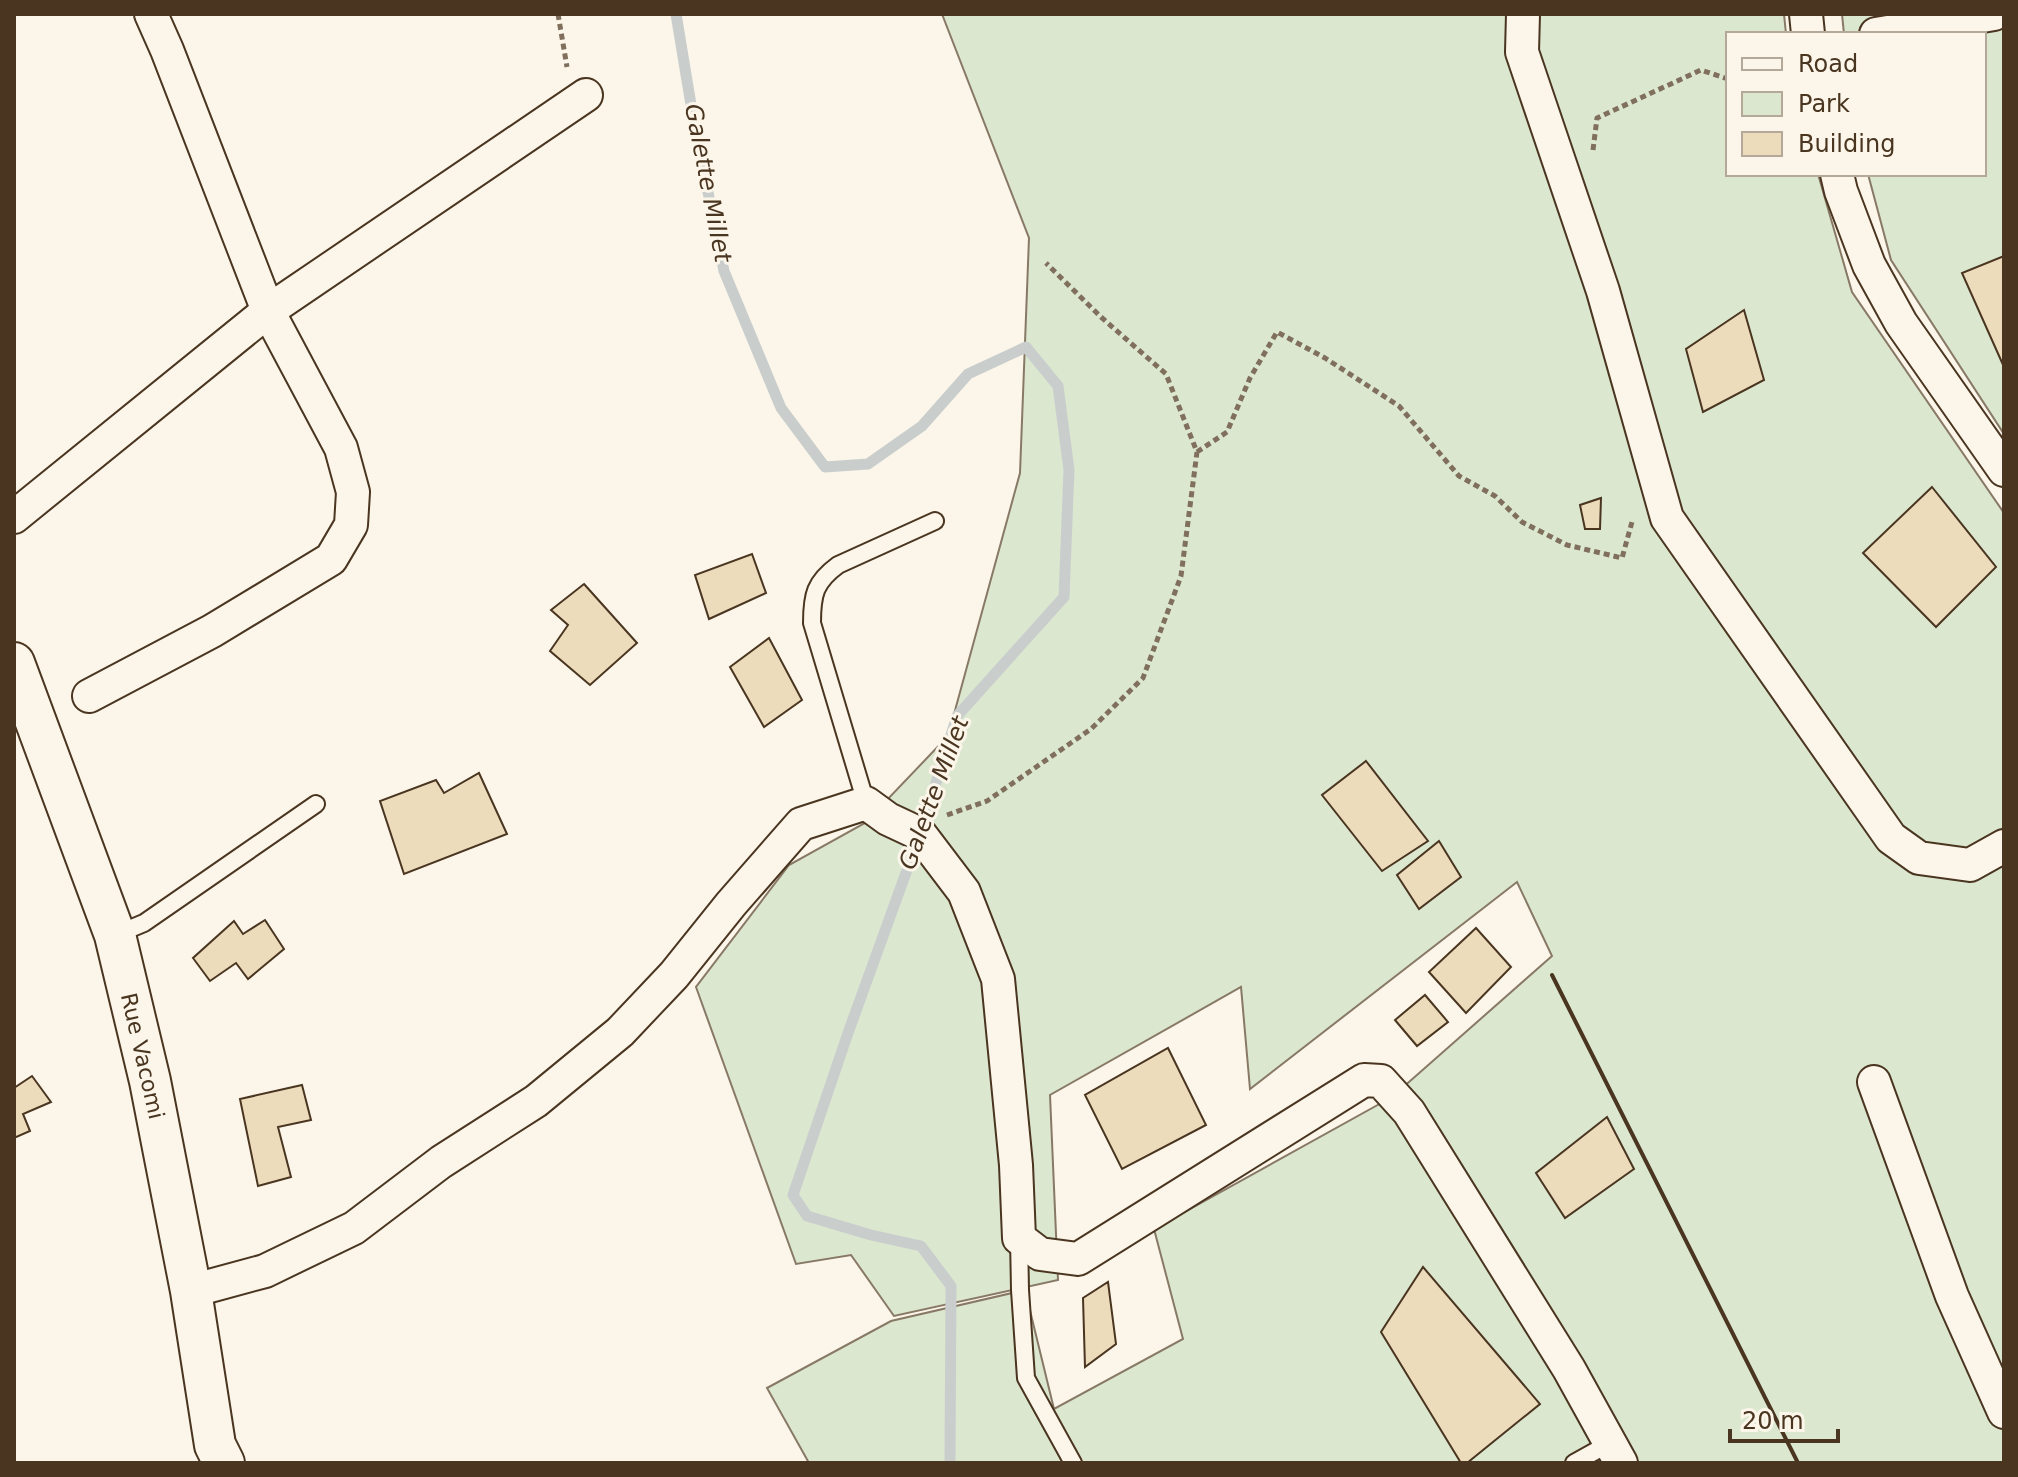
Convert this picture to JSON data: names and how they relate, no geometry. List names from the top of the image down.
{
  "streets": {
    "street": ["Rue Vacomi"]
  },
  "water": ["Galette Millet"],
  "legend": ["Road", "Park", "Building"],
  "scale_bar": "20 m"
}
